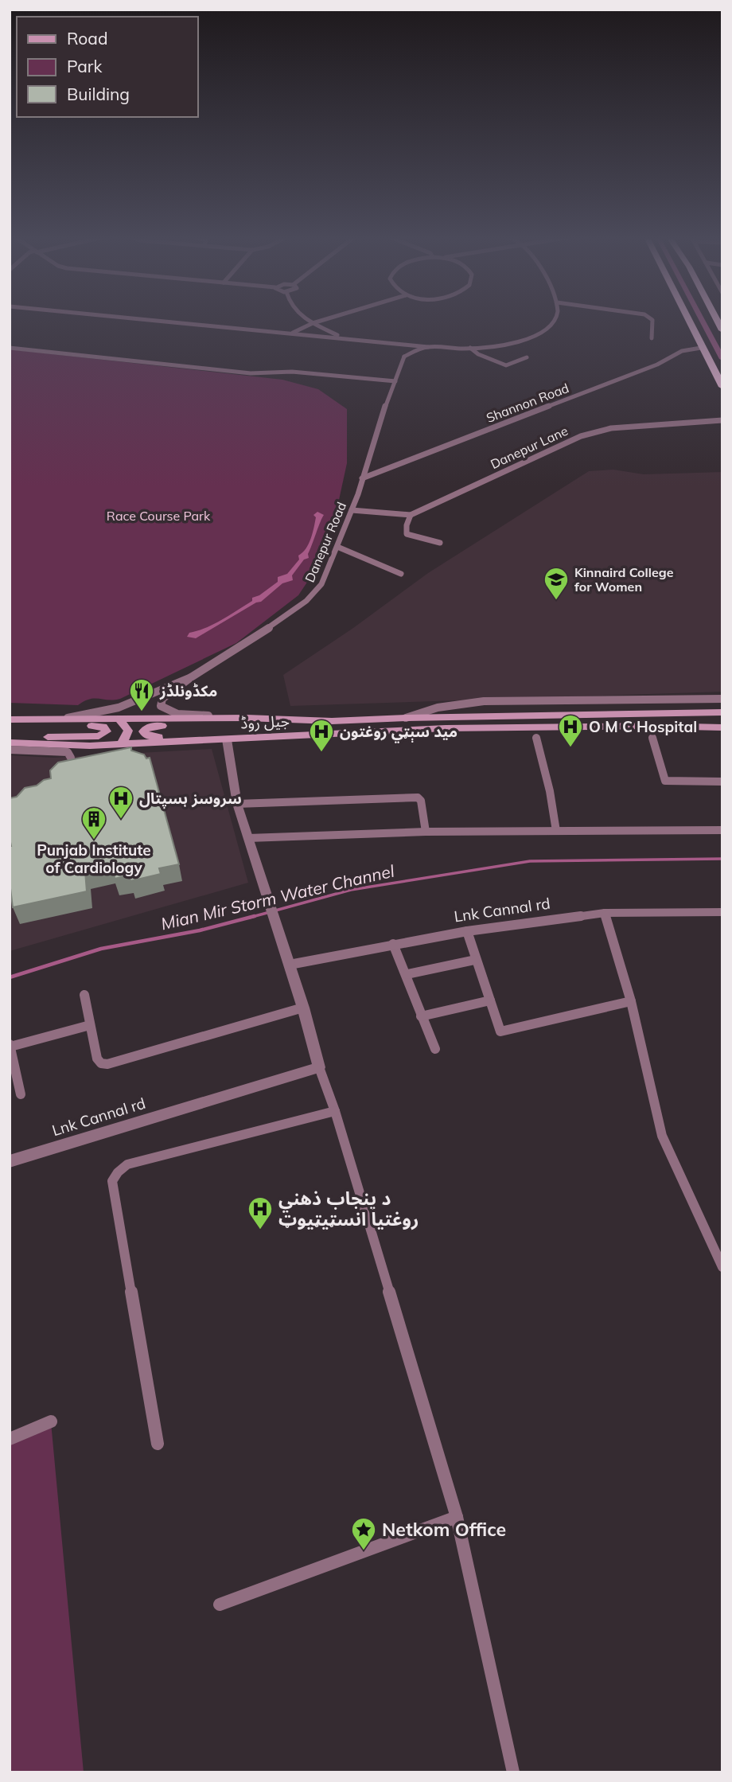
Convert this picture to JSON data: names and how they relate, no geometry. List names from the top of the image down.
{
  "streets": {
    "main road": ["جیل روڈ"],
    "street": [
      "Shannon Road",
      "Danepur Lane",
      "Danepur Road",
      "Lnk Cannal rd"
    ]
  },
  "crossings": [
    ["Shannon Road", "Danepur Road"],
    ["Danepur Lane", "Danepur Road"],
    ["Danepur Road", "جیل روڈ"]
  ],
  "water": ["Mian Mir Storm Water Channel"],
  "parks": ["Race Course Park"],
  "places": {
    "school or university": ["Kinnaird College for Women"],
    "restaurant": ["مکڈونلڈز"],
    "hospital": [
      "O M C Hospital",
      "مید سېټي روغتون",
      "سروسز ہسپتال",
      "د پنجاب ذهني روغتیا انسټیټیوټ"
    ],
    "building": ["Punjab Institute of Cardiology"],
    "place": ["Netkom Office"]
  },
  "legend": ["Road", "Park", "Building"]
}
